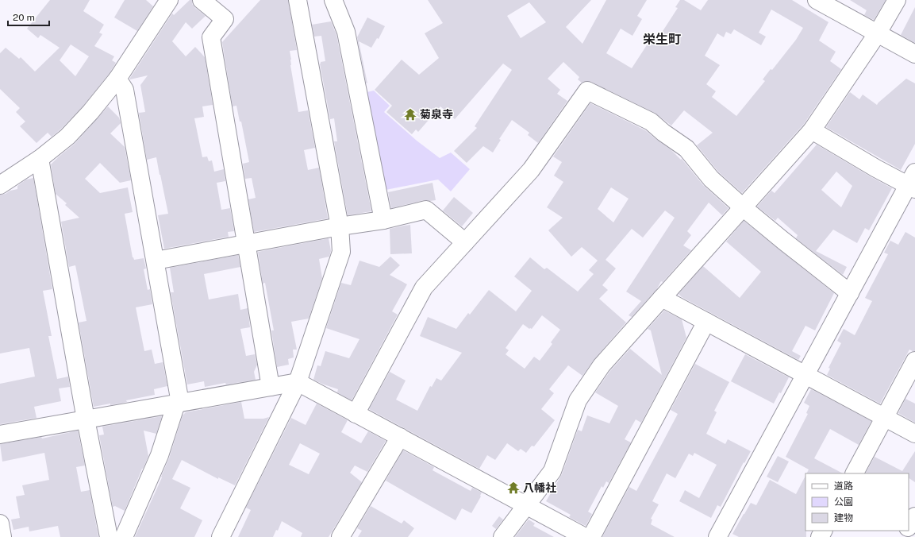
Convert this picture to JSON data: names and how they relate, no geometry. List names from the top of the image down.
{
  "districts": ["栄生町"],
  "places": {
    "temple": ["菊泉寺", "八幡社"]
  },
  "legend": ["道路", "公園", "建物"],
  "scale_bar": "20 m"
}
